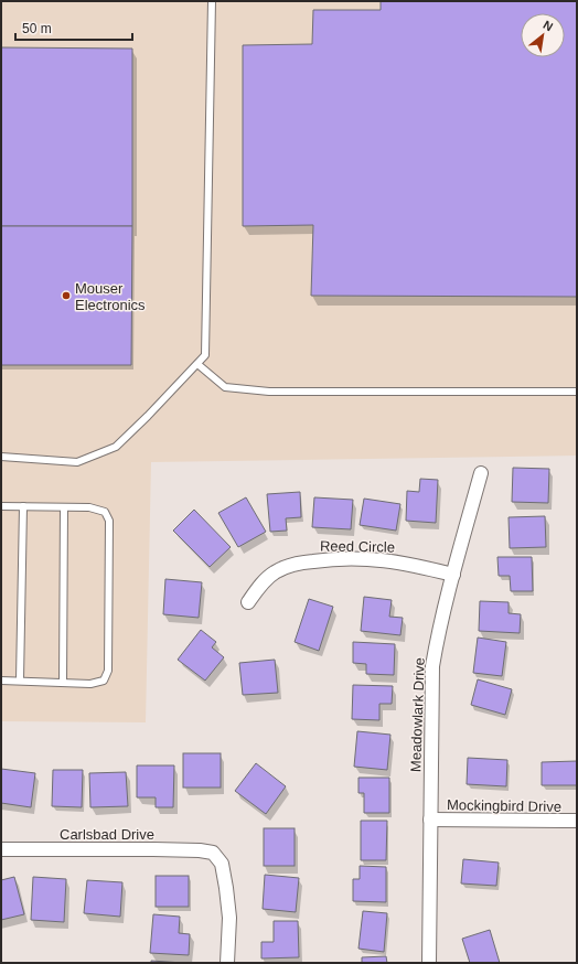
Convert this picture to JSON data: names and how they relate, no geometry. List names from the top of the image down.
{
  "streets": {
    "street": [
      "Reed Circle",
      "Meadowlark Drive",
      "Mockingbird Drive",
      "Carlsbad Drive"
    ]
  },
  "crossings": [
    ["Reed Circle", "Meadowlark Drive"],
    ["Meadowlark Drive", "Mockingbird Drive"]
  ],
  "places": ["Mouser Electronics"],
  "scale_bar": "50 m",
  "north": "top right"
}
